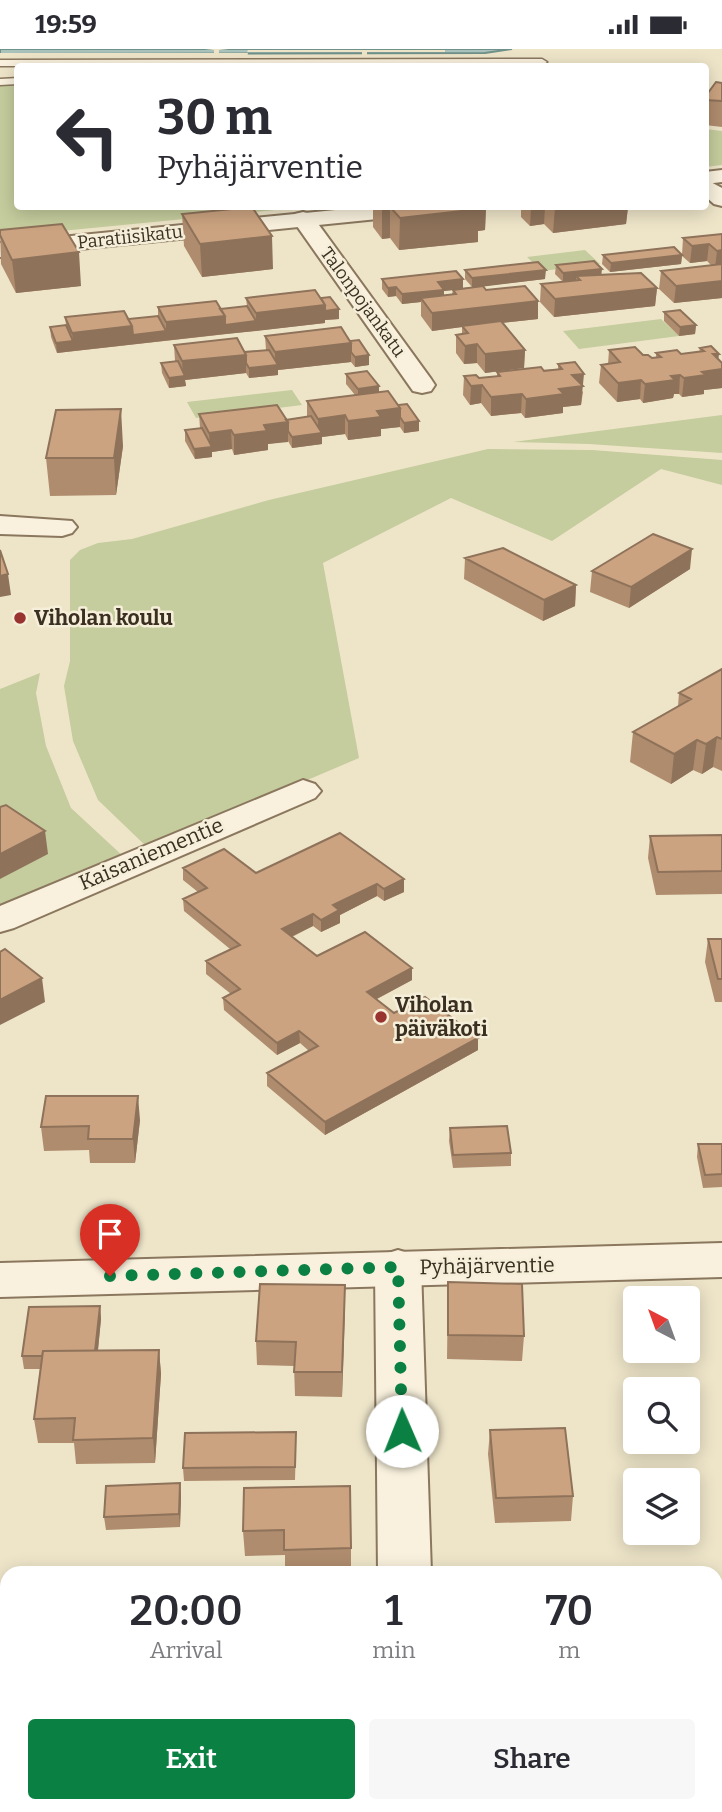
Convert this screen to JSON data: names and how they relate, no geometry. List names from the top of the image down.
{
  "streets": {
    "street": [
      "Paratiisikatu",
      "Talonpojankatu",
      "Kaisaniementie",
      "Pyhäjärventie"
    ]
  },
  "crossings": [
    ["Paratiisikatu", "Talonpojankatu"]
  ],
  "places": ["Viholan koulu", "Viholan päiväkoti"],
  "north": "top left",
  "page": {
    "status": "19:59",
    "turn": ["30 m", "Pyhäjärventie"],
    "eta": [
      "20:00",
      "Arrival",
      "1",
      "min",
      "70",
      "m"
    ],
    "buttons": ["Exit", "Share"]
  }
}
